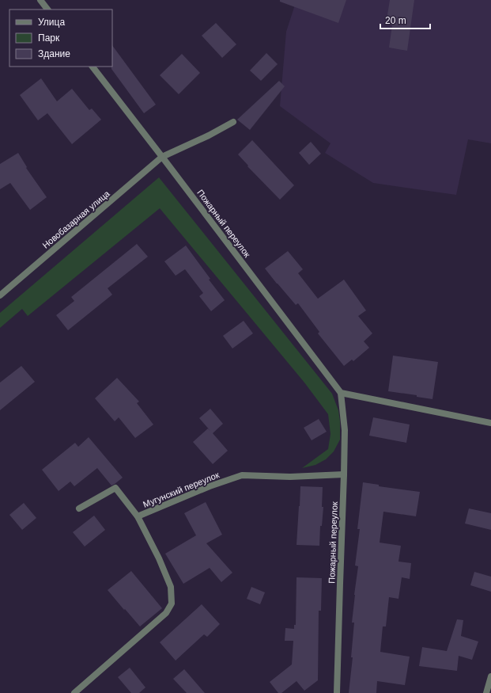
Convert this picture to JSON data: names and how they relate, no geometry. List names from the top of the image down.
{
  "streets": {
    "street": ["Новобазарная улица", "Пожарный переулок", "Мугунский переулок"]
  },
  "crossings": [
    ["Новобазарная улица", "Пожарный переулок"],
    ["Пожарный переулок", "Мугунский переулок"]
  ],
  "legend": ["Улица", "Парк", "Здание"],
  "scale_bar": "20 m"
}
